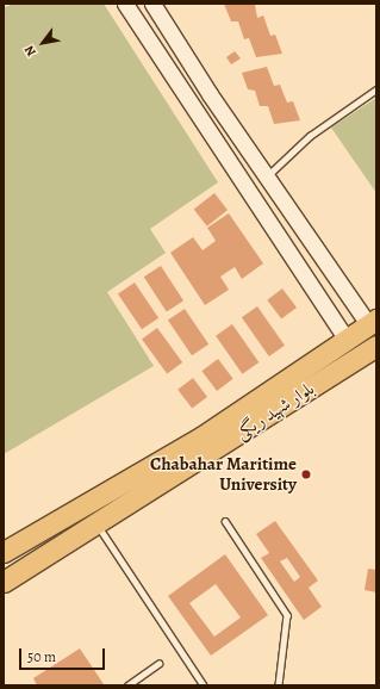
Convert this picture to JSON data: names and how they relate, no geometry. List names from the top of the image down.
{
  "streets": {
    "highway": ["بلوار شهید ریگی"]
  },
  "places": ["Chabahar Maritime University"],
  "scale_bar": "50 m",
  "north": "bottom left"
}
